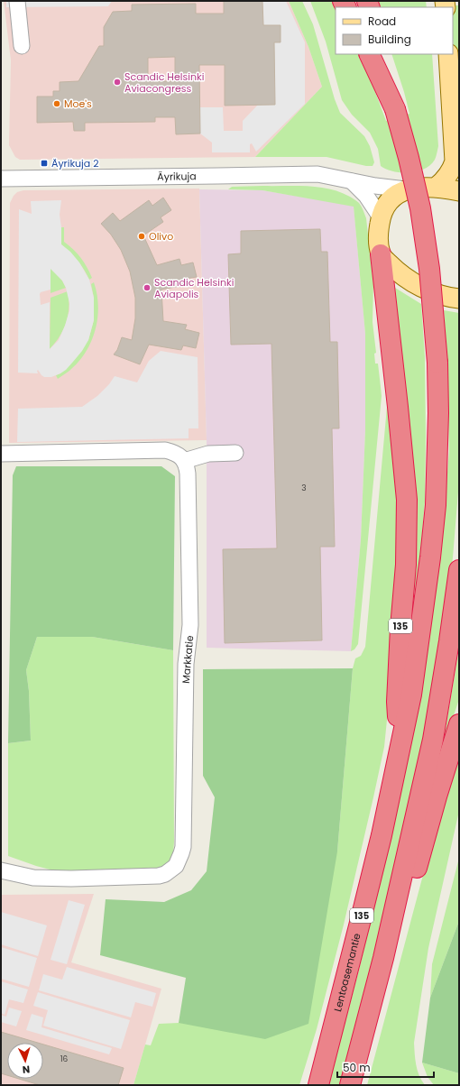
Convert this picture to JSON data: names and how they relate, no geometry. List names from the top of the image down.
{
  "streets": {
    "highway": ["135", "Lentoasemantie"],
    "street": ["Äyrikuja", "Markkatie"]
  },
  "crossings": [
    ["Äyrikuja", "135"],
    ["135", "Lentoasemantie"]
  ],
  "places": {
    "other": [
      "Scandic Helsinki Aviacongress",
      "Moe's",
      "Olivo",
      "Scandic Helsinki Aviapolis"
    ],
    "transit": ["Äyrikuja 2"]
  },
  "house_numbers": ["3", "16"],
  "legend": ["Road", "Building"],
  "scale_bar": "50 m",
  "north": "bottom"
}
